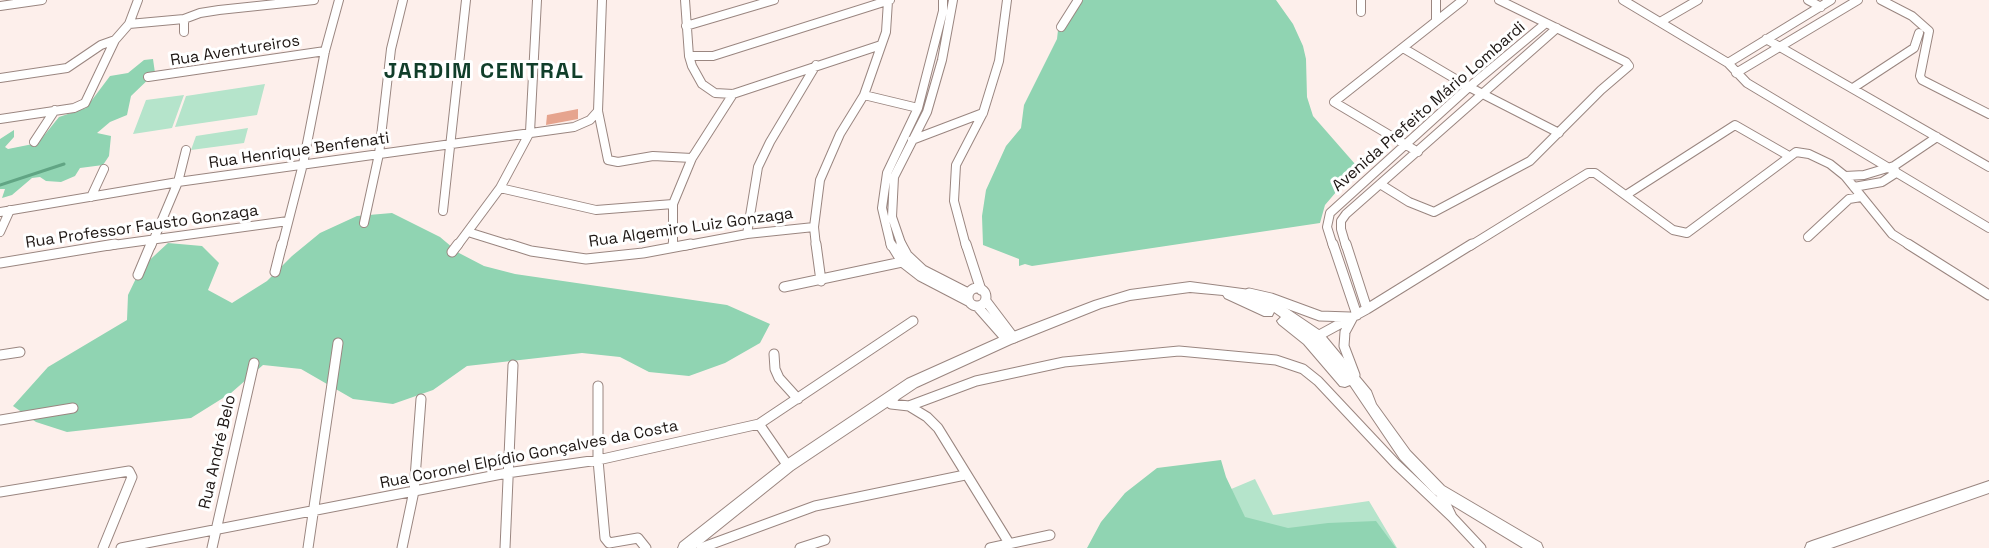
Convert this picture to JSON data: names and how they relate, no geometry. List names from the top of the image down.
{
  "streets": {
    "street": [
      "Rua Aventureiros",
      "Avenida Prefeito Mário Lombardi",
      "Rua Henrique Benfenati",
      "Rua Professor Fausto Gonzaga",
      "Rua Algemiro Luiz Gonzaga",
      "Rua André Belo",
      "Rua Coronel Elpídio Gonçalves da Costa"
    ]
  },
  "crossings": [
    ["Rua André Belo", "Rua Coronel Elpídio Gonçalves da Costa"]
  ],
  "districts": ["JARDIM CENTRAL"]
}
